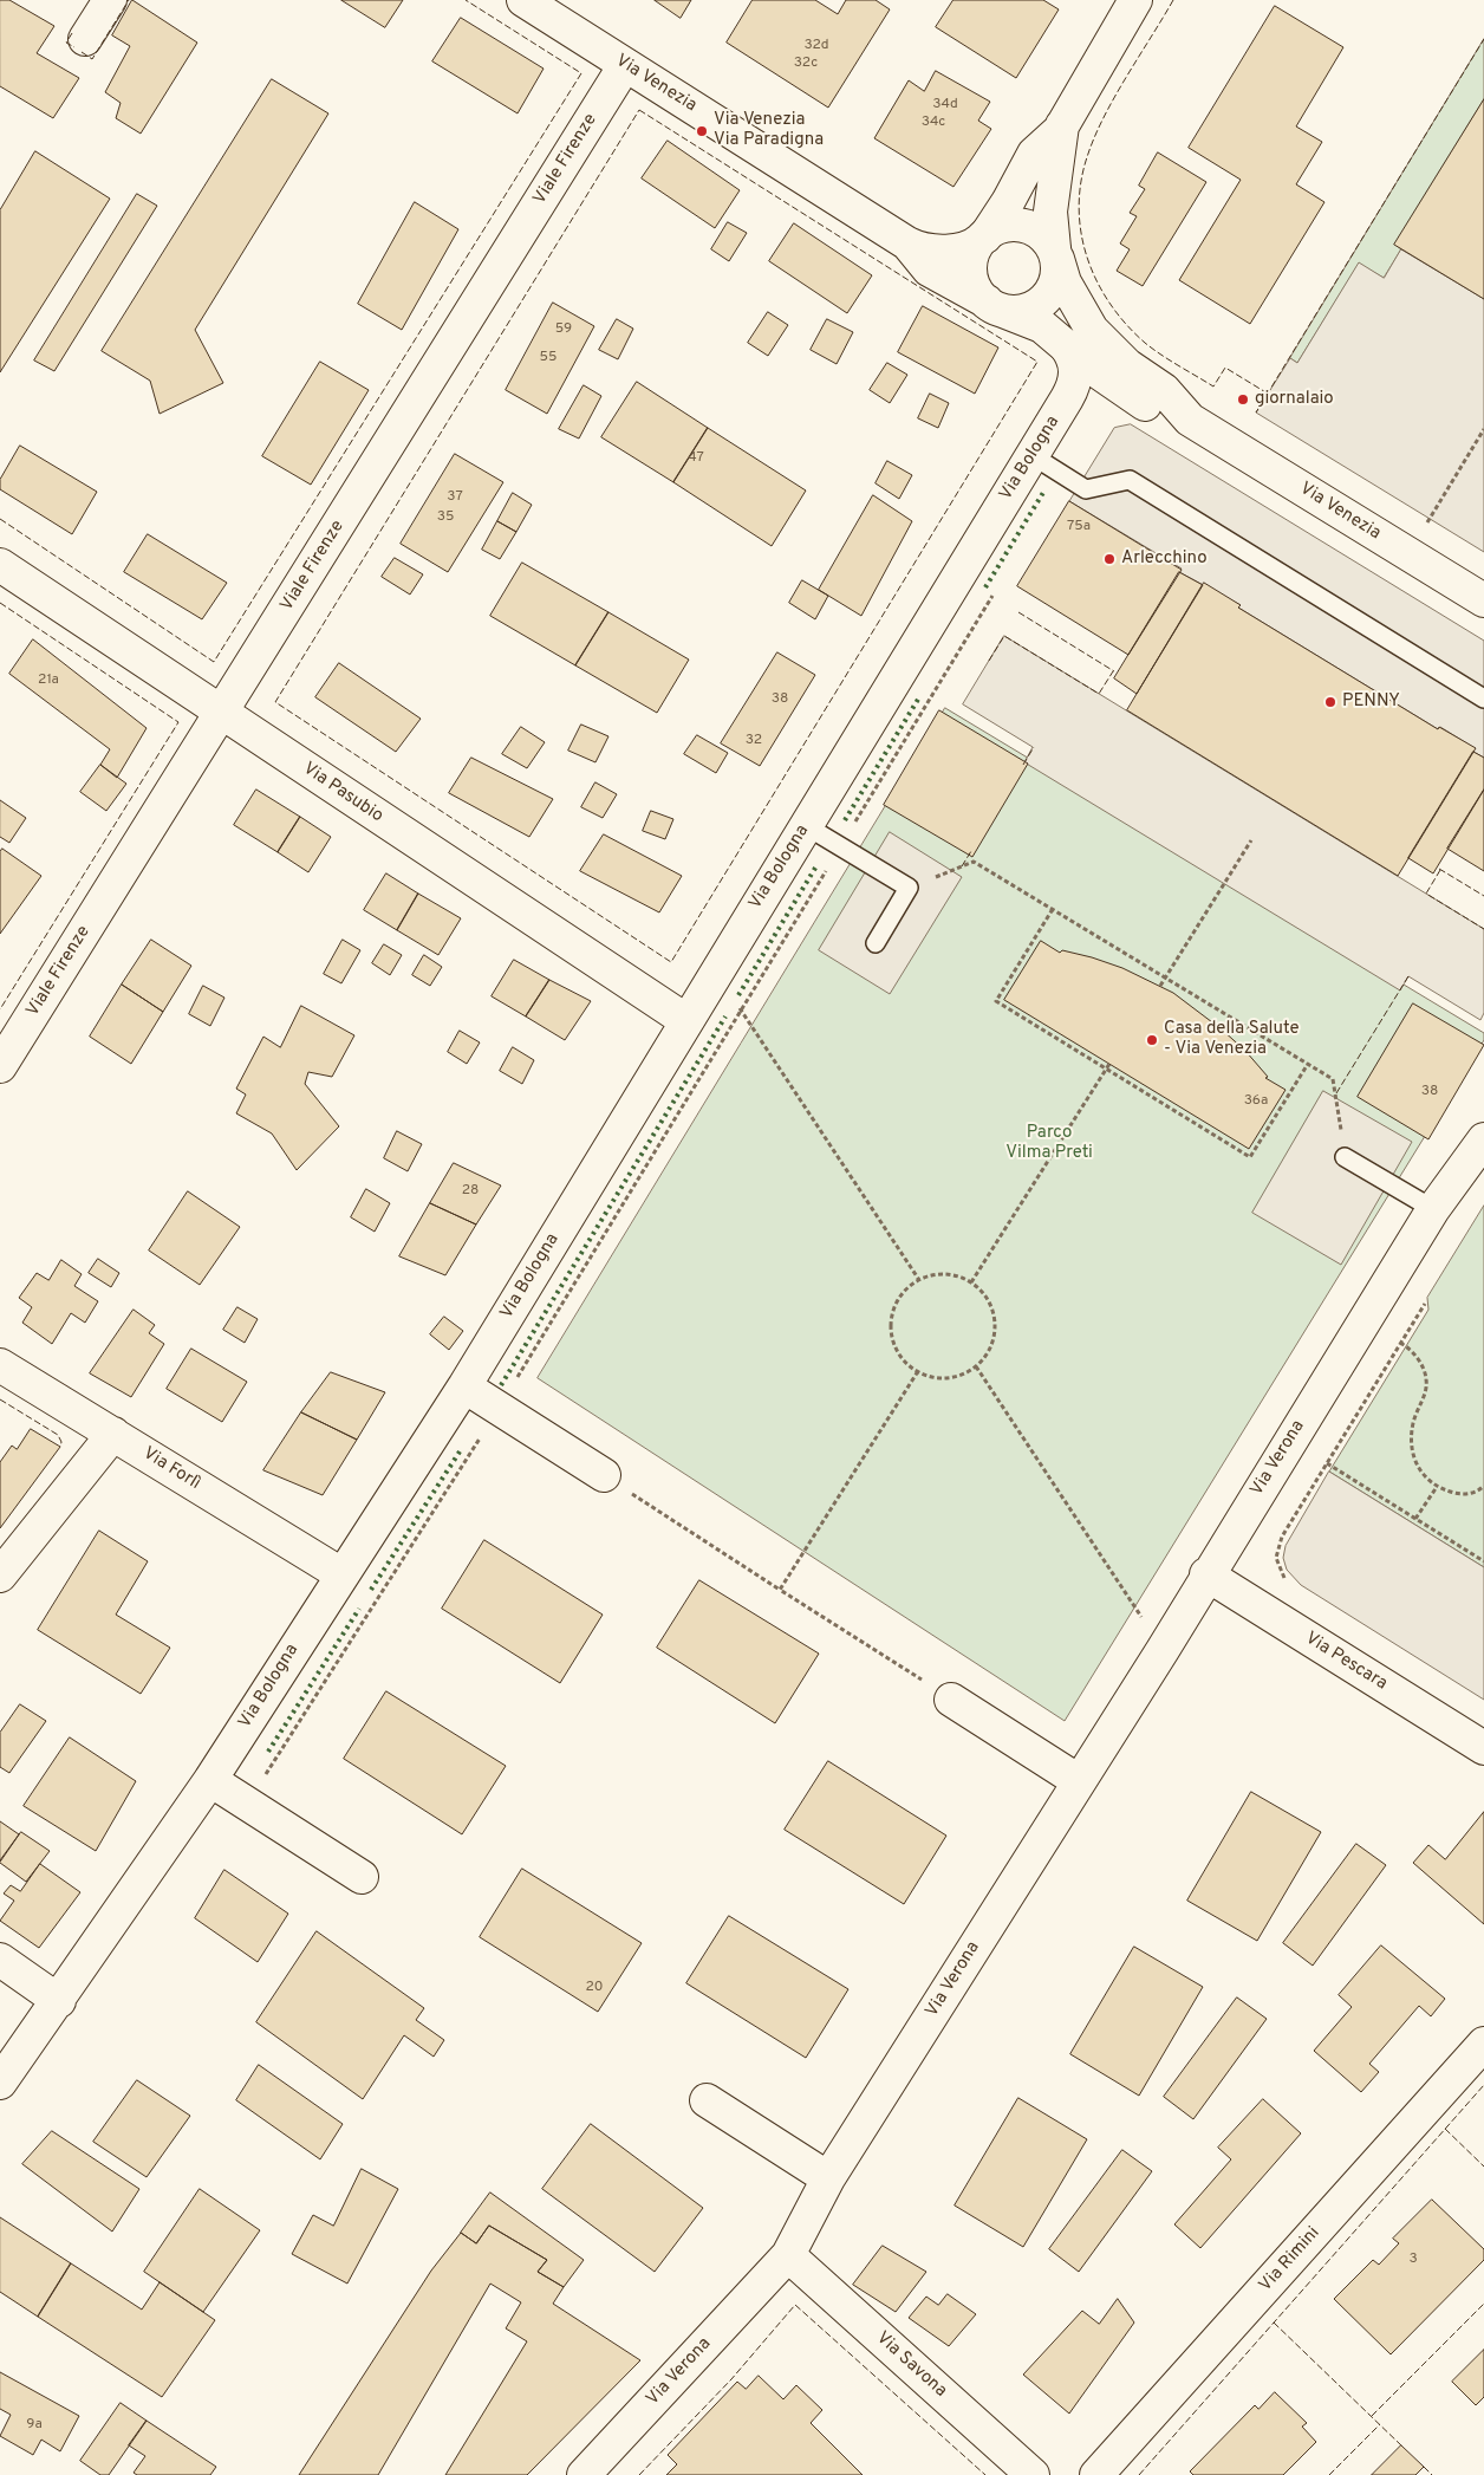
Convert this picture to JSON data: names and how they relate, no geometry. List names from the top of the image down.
{
  "streets": {
    "street": [
      "Via Venezia",
      "Viale Firenze",
      "Via Bologna",
      "Via Pasubio",
      "Via Verona",
      "Via Forlì",
      "Via Pescara",
      "Via Rimini",
      "Via Savona"
    ]
  },
  "crossings": [
    ["Via Venezia", "Viale Firenze"],
    ["Via Venezia", "Via Bologna"],
    ["Viale Firenze", "Via Pasubio"],
    ["Via Bologna", "Via Pasubio"],
    ["Via Bologna", "Via Forlì"],
    ["Via Verona", "Via Pescara"],
    ["Via Verona", "Via Savona"]
  ],
  "parks": ["Parco Vilma Preti"],
  "places": [
    "Via Venezia Via Paradigna",
    "giornalaio",
    "Arlecchino",
    "PENNY",
    "Casa della Salute - Via Venezia"
  ],
  "house_numbers": [
    "32d",
    "32c",
    "34d",
    "34c",
    "59",
    "55",
    "47",
    "37",
    "35",
    "75a",
    "21a",
    "38",
    "32",
    "38",
    "36a",
    "28",
    "20",
    "3",
    "9a"
  ]
}
